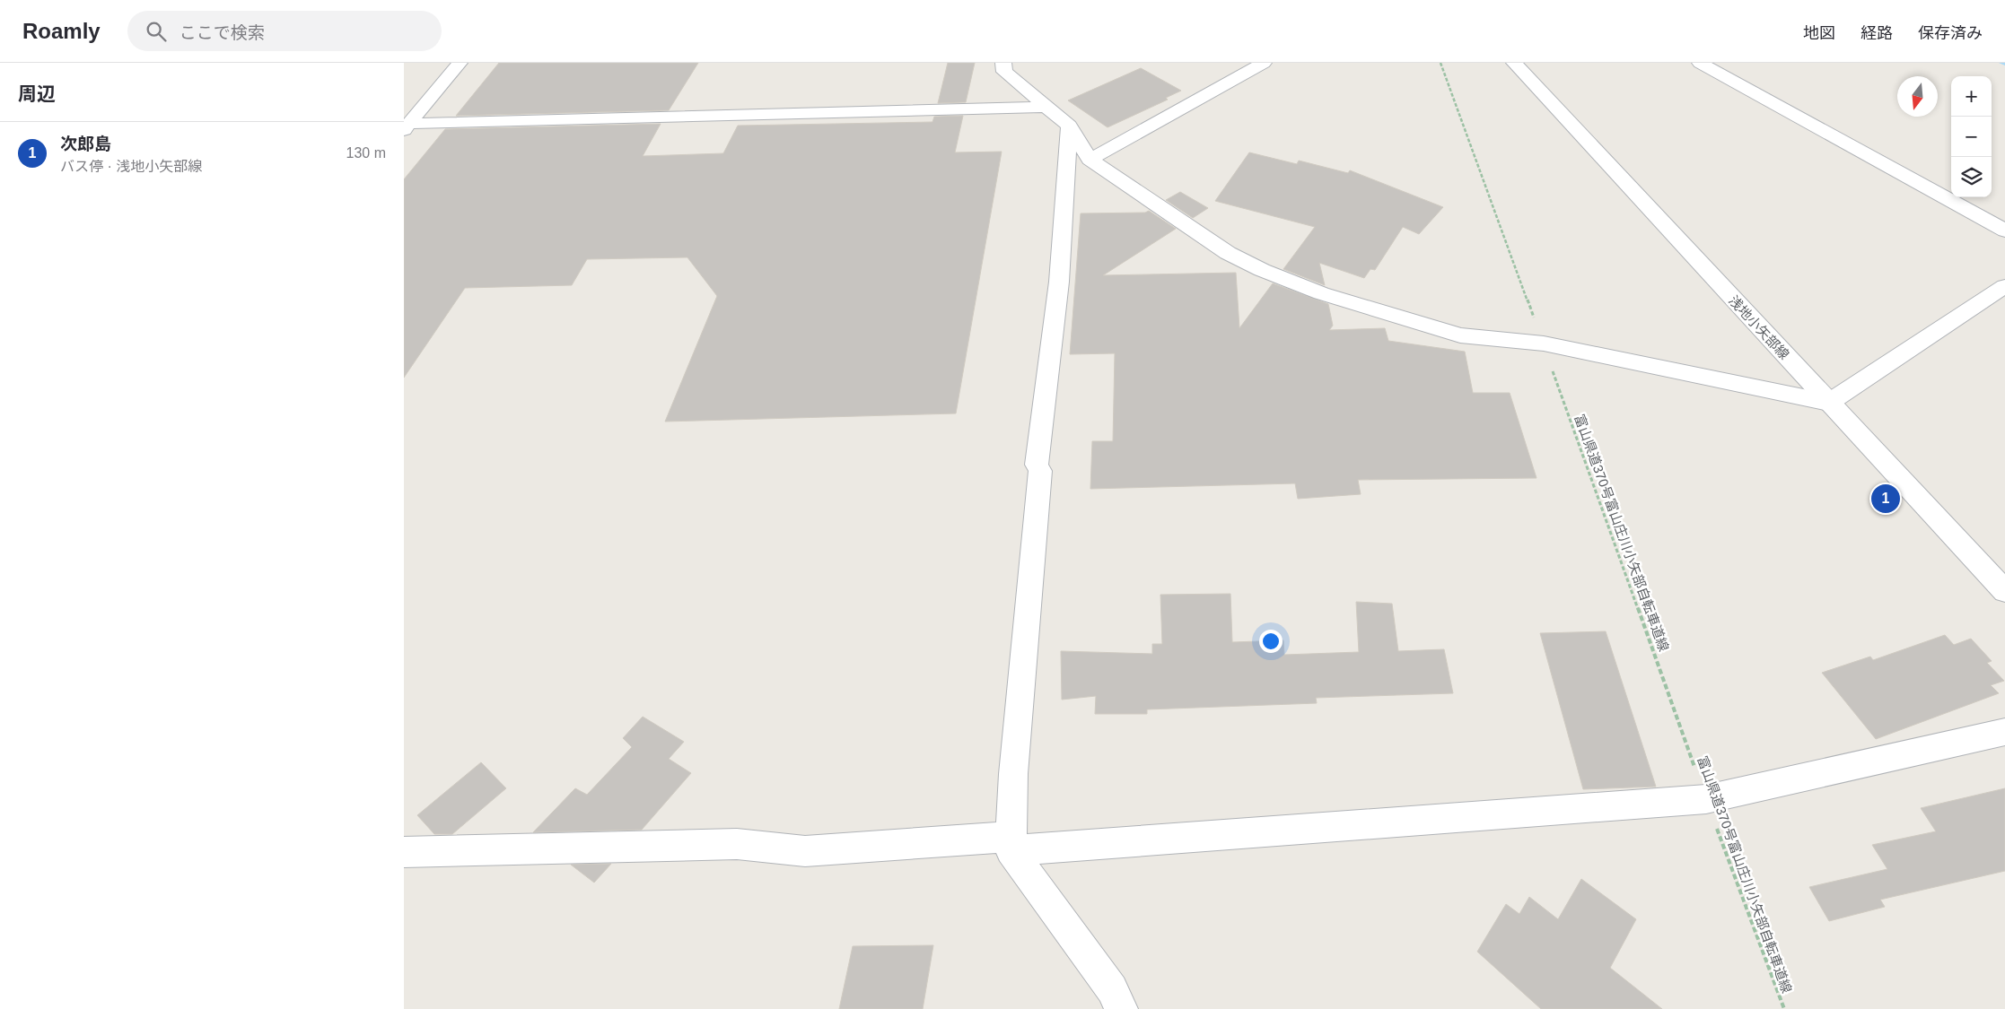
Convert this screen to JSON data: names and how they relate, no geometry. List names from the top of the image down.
{
  "streets": {
    "street": ["浅地小矢部線"],
    "path": ["富山県道370号富山庄川小矢部自転車道線"]
  },
  "north": "bottom",
  "page": {
    "header": "Roamly",
    "search": "ここで検索",
    "nav": ["地図", "経路", "保存済み"],
    "heading": "周辺",
    "map_buttons": ["+", "−"],
    "list": [
      {
        "mark": "1",
        "name": "次郎島",
        "note": "バス停 · 浅地小矢部線",
        "value": "130 m"
      }
    ],
    "pins": "1"
  }
}
